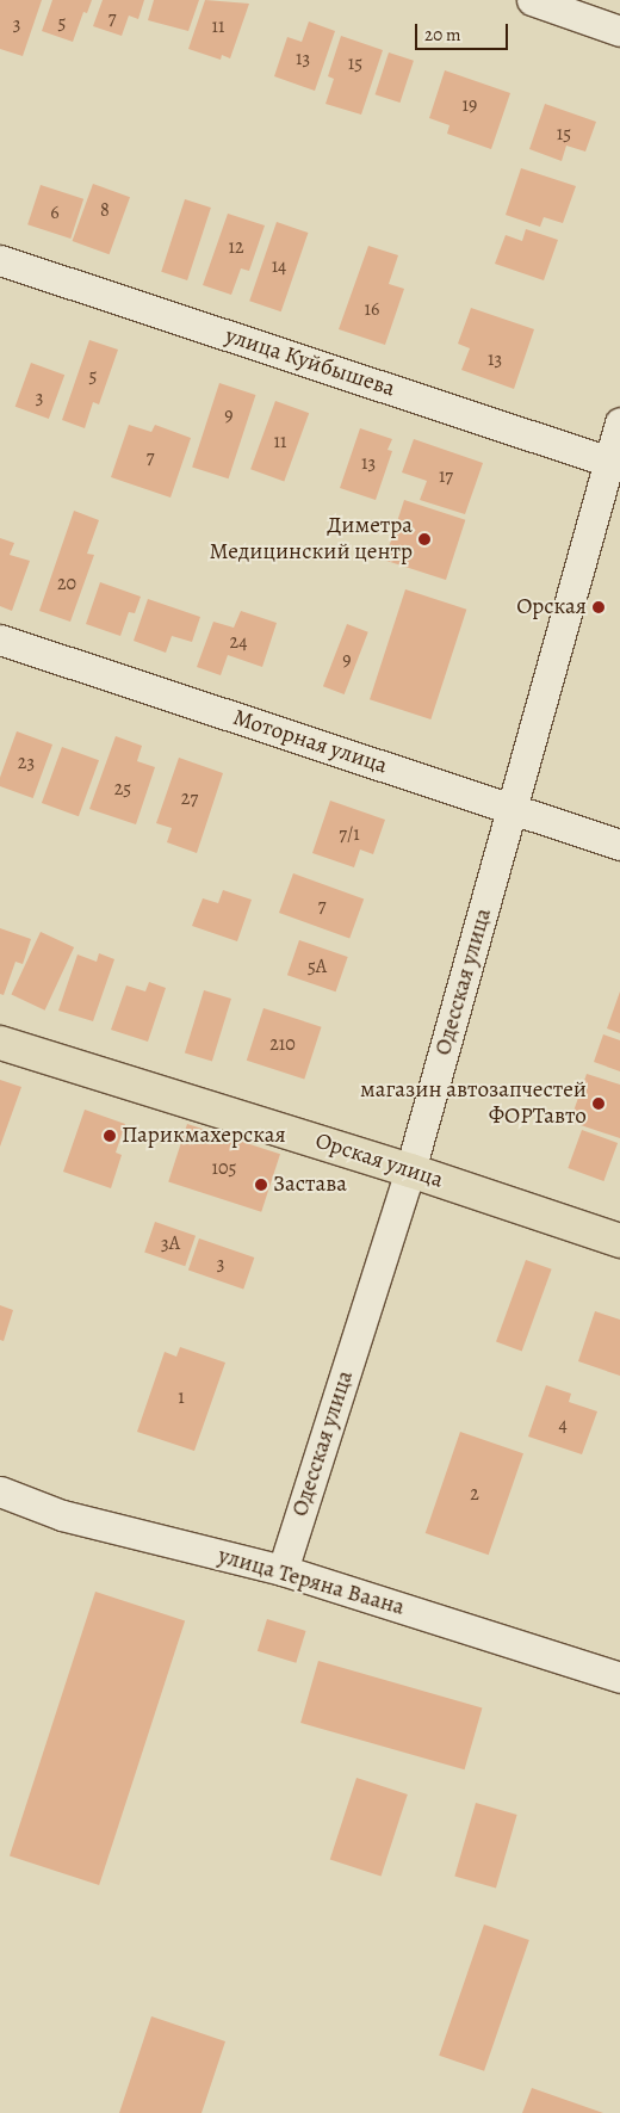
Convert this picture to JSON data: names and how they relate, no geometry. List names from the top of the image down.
{
  "streets": {
    "main road": ["Орская улица"],
    "street": [
      "улица Куйбышева",
      "Моторная улица",
      "Одесская улица",
      "улица Теряна Ваана"
    ]
  },
  "crossings": [
    ["улица Куйбышева", "Одесская улица"],
    ["Моторная улица", "Одесская улица"],
    ["Одесская улица", "Орская улица"],
    ["Одесская улица", "улица Теряна Ваана"]
  ],
  "places": [
    "Диметра Медицинский центр",
    "Орская",
    "магазин автозапчестей ФОРТавто",
    "Парикмахерская",
    "Застава"
  ],
  "house_numbers": [
    "7",
    "5",
    "3",
    "11",
    "13",
    "15",
    "19",
    "15",
    "8",
    "6",
    "12",
    "14",
    "16",
    "13",
    "5",
    "3",
    "9",
    "11",
    "7",
    "13",
    "17",
    "20",
    "24",
    "9",
    "23",
    "25",
    "27",
    "7/1",
    "7",
    "5А",
    "210",
    "105",
    "3А",
    "3",
    "1",
    "4",
    "2"
  ],
  "scale_bar": "20 m"
}
